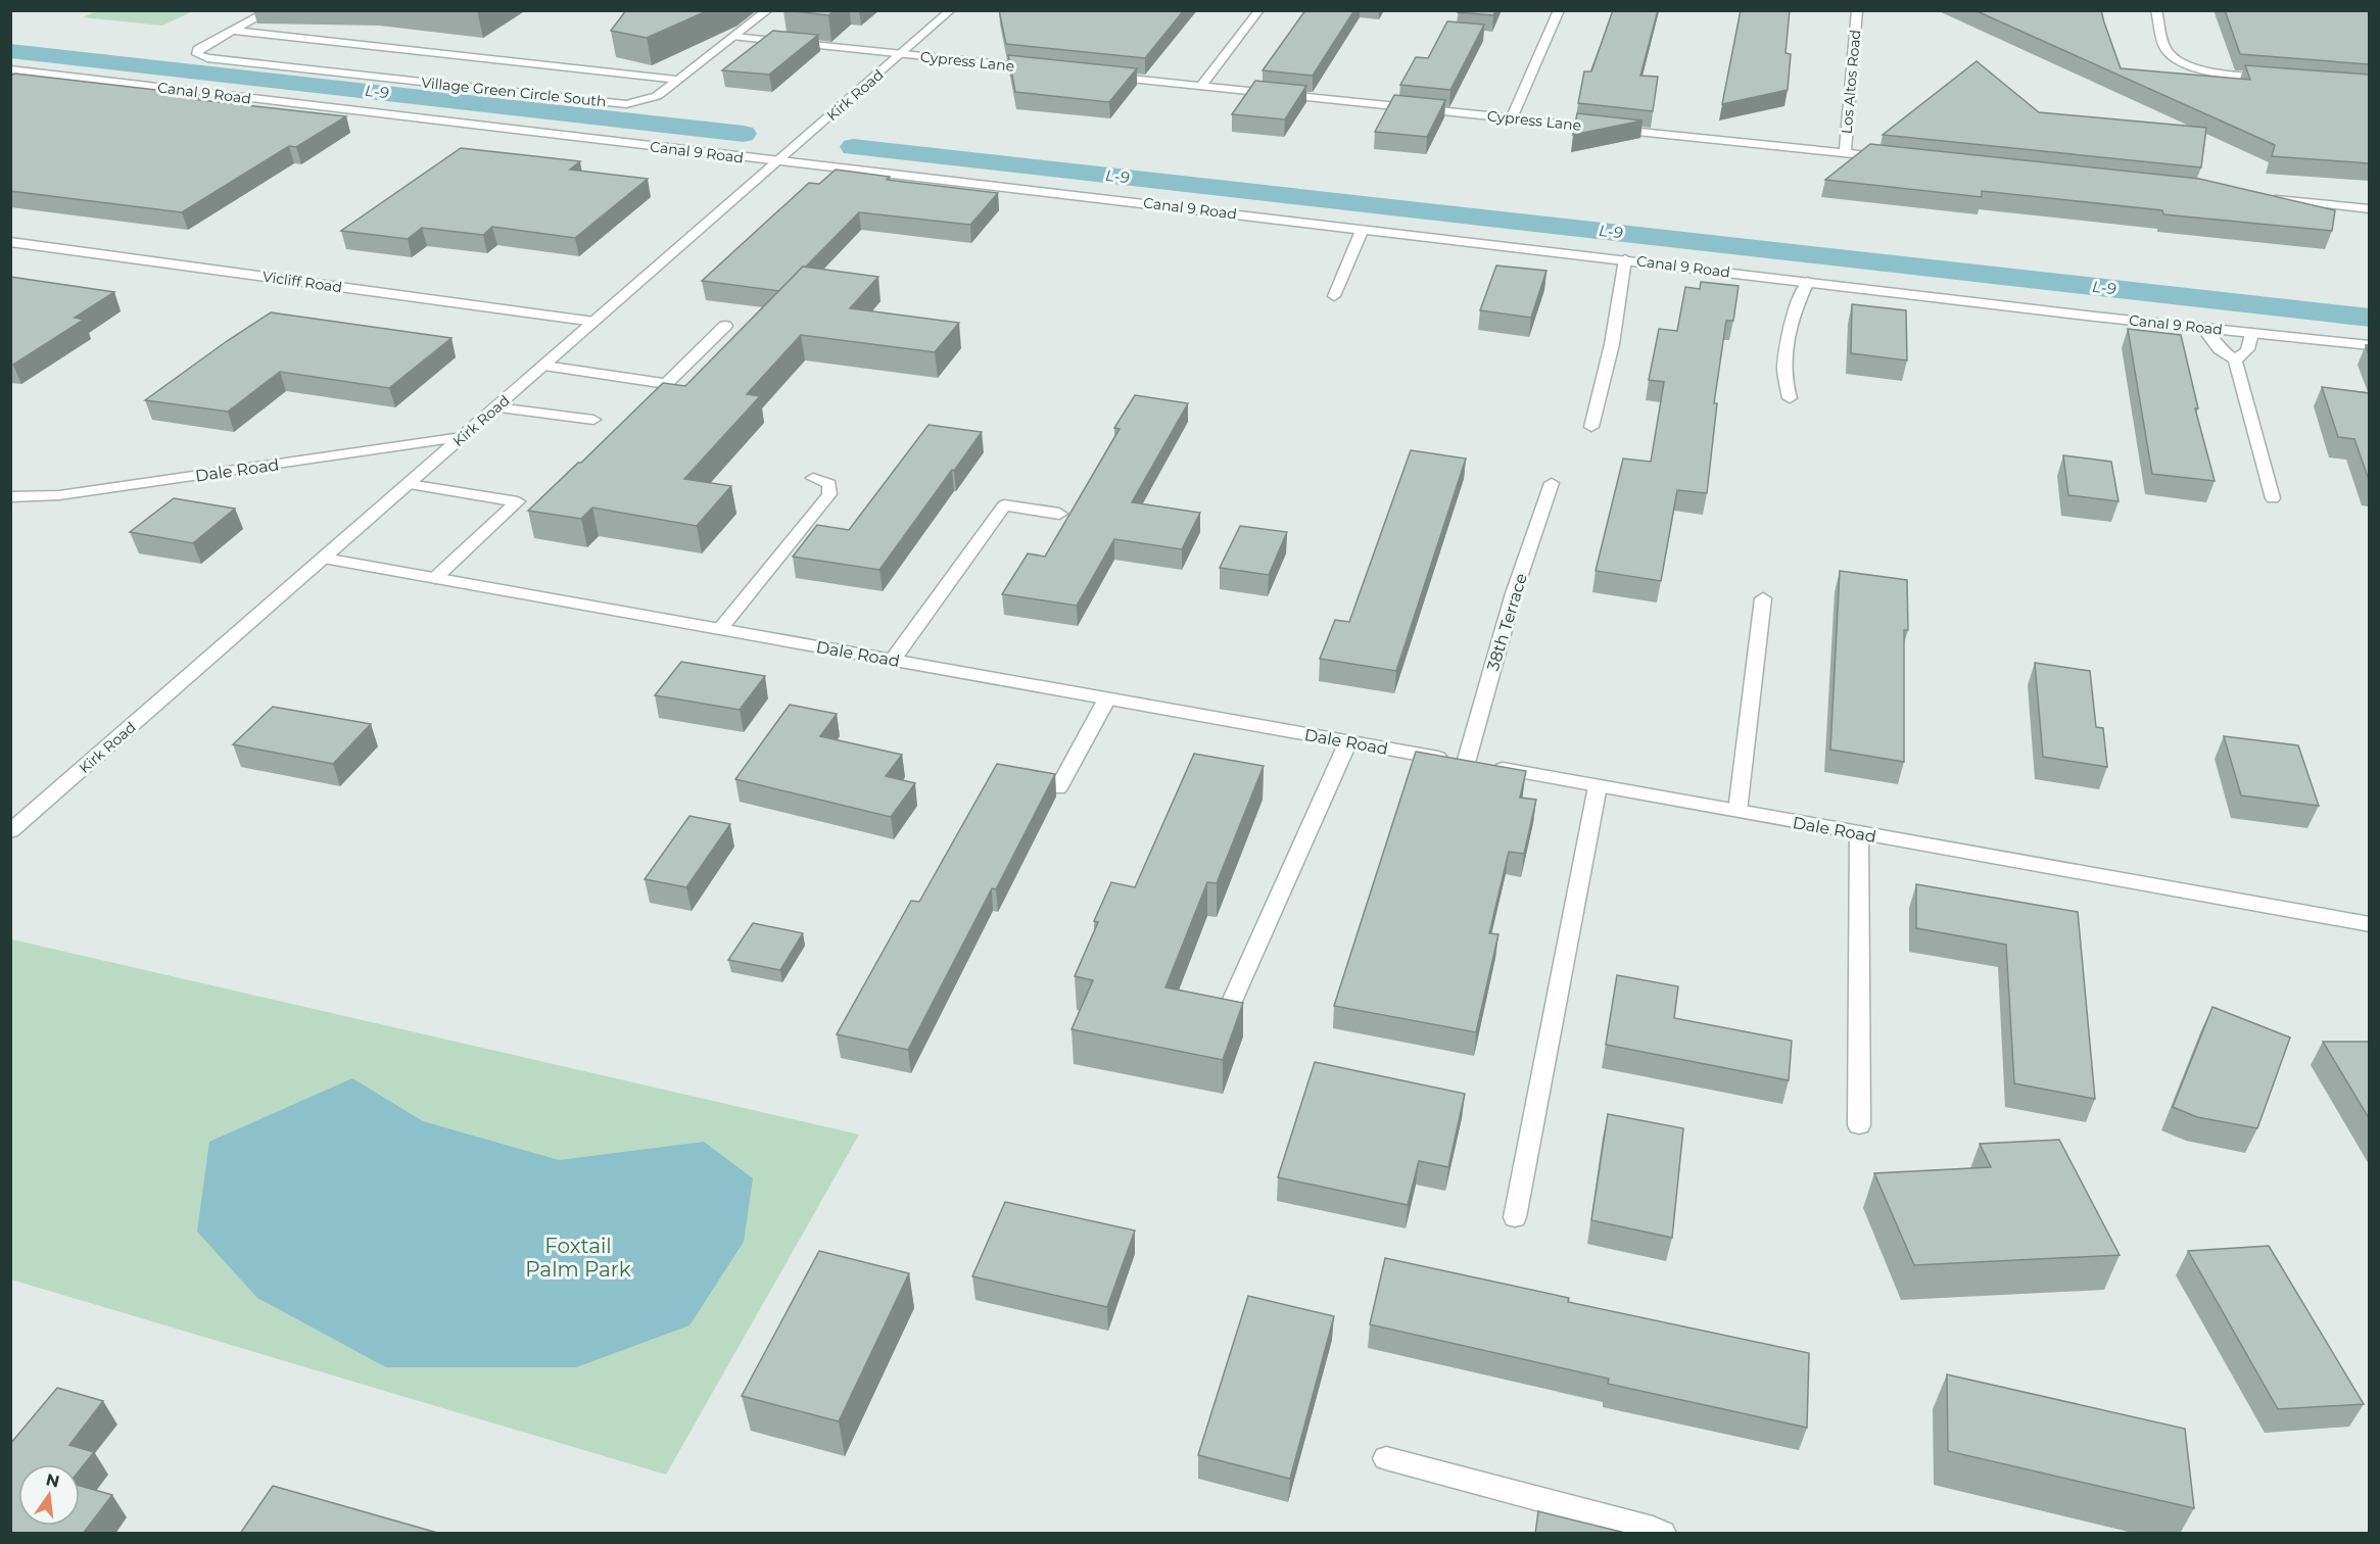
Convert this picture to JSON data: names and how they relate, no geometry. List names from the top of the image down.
{
  "streets": {
    "street": [
      "Cypress Lane",
      "Los Altos Road",
      "Village Green Circle South",
      "Canal 9 Road",
      "Kirk Road",
      "Vicliff Road",
      "Dale Road",
      "38th Terrace"
    ]
  },
  "crossings": [
    ["Cypress Lane", "Los Altos Road"],
    ["Cypress Lane", "Village Green Circle South"],
    ["Cypress Lane", "Kirk Road"],
    ["Canal 9 Road", "Kirk Road"],
    ["Kirk Road", "Vicliff Road"],
    ["Kirk Road", "Dale Road"],
    ["Dale Road", "38th Terrace"]
  ],
  "water": ["L-9"],
  "parks": ["Foxtail Palm Park"],
  "north": "top"
}
